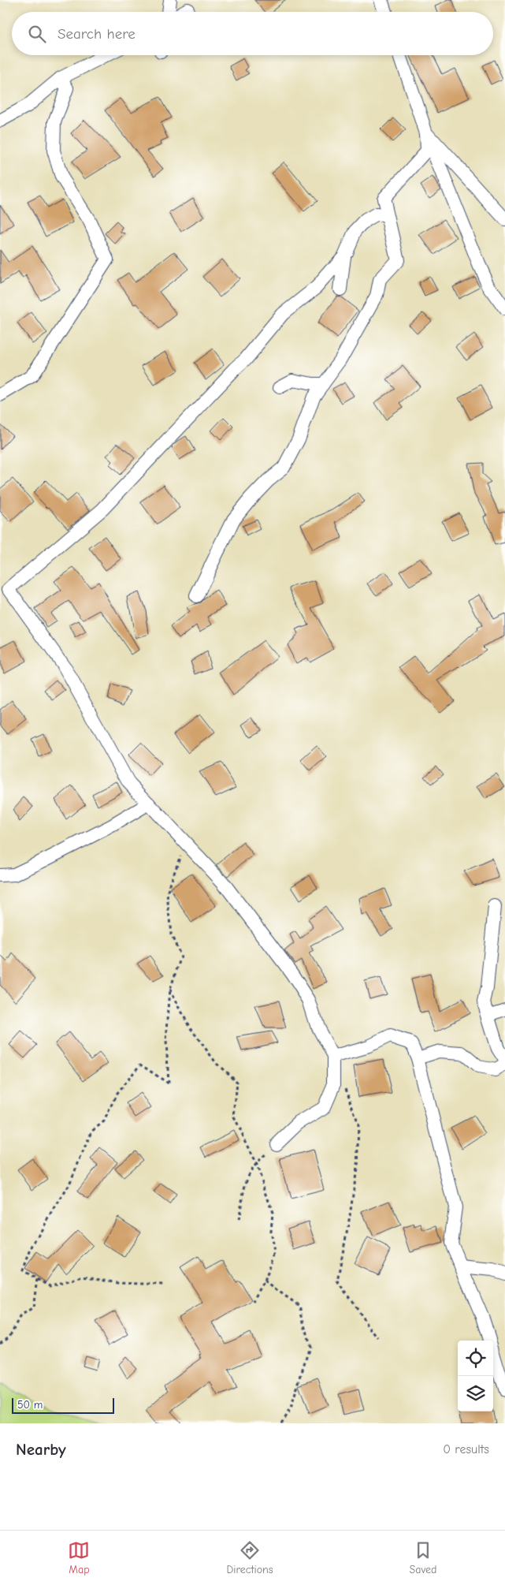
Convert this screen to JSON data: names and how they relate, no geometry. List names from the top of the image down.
{
  "scale_bar": "50 m",
  "page": {
    "search": "Search here",
    "scale": "50 m",
    "heading": ["Nearby", "0 results"],
    "nav": ["Map", "Directions", "Saved"]
  }
}
